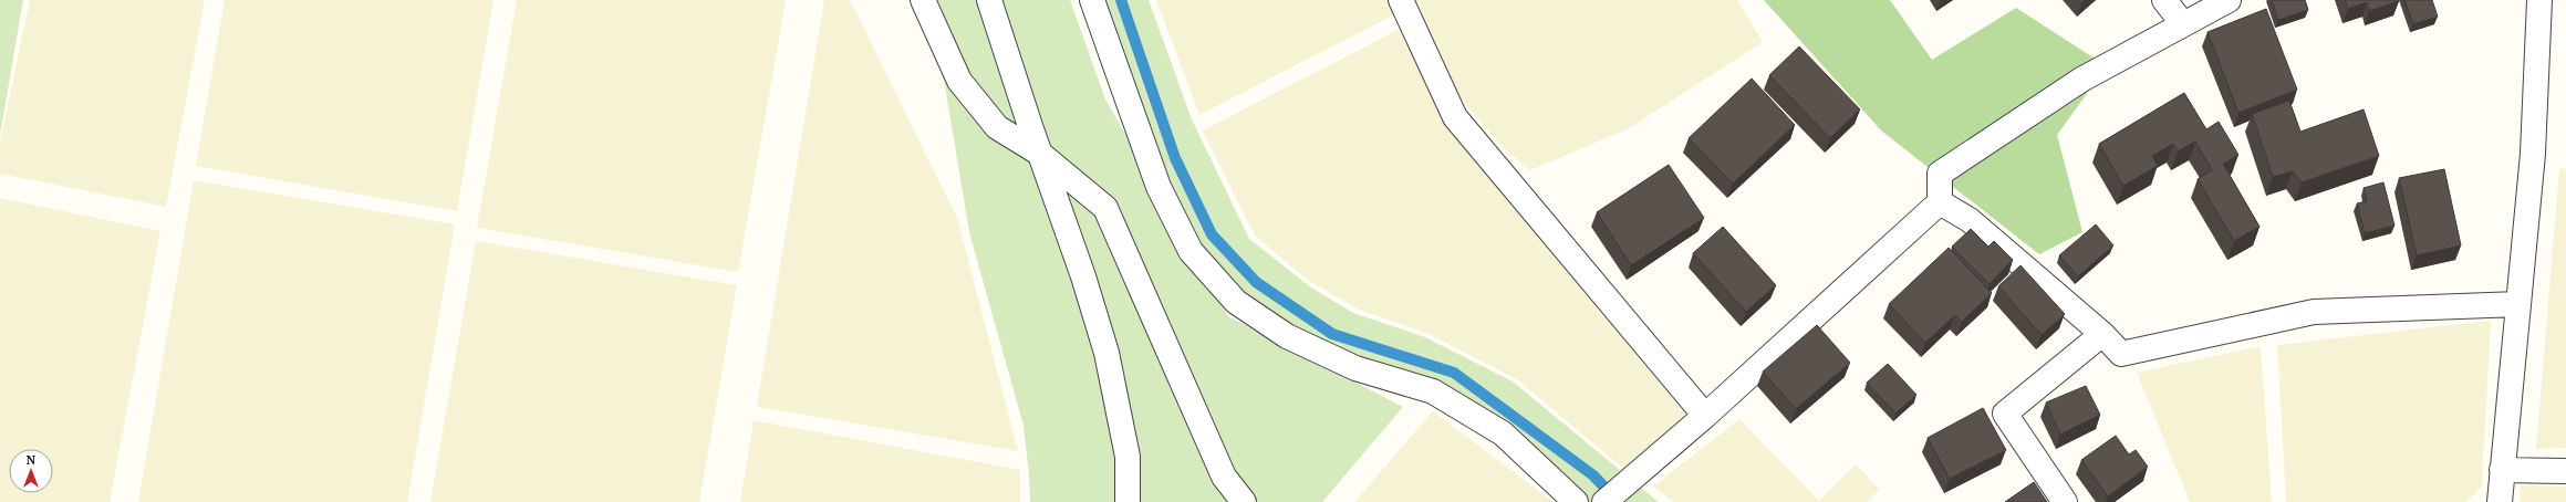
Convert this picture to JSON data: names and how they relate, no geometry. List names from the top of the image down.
{
  "north": "top"
}
